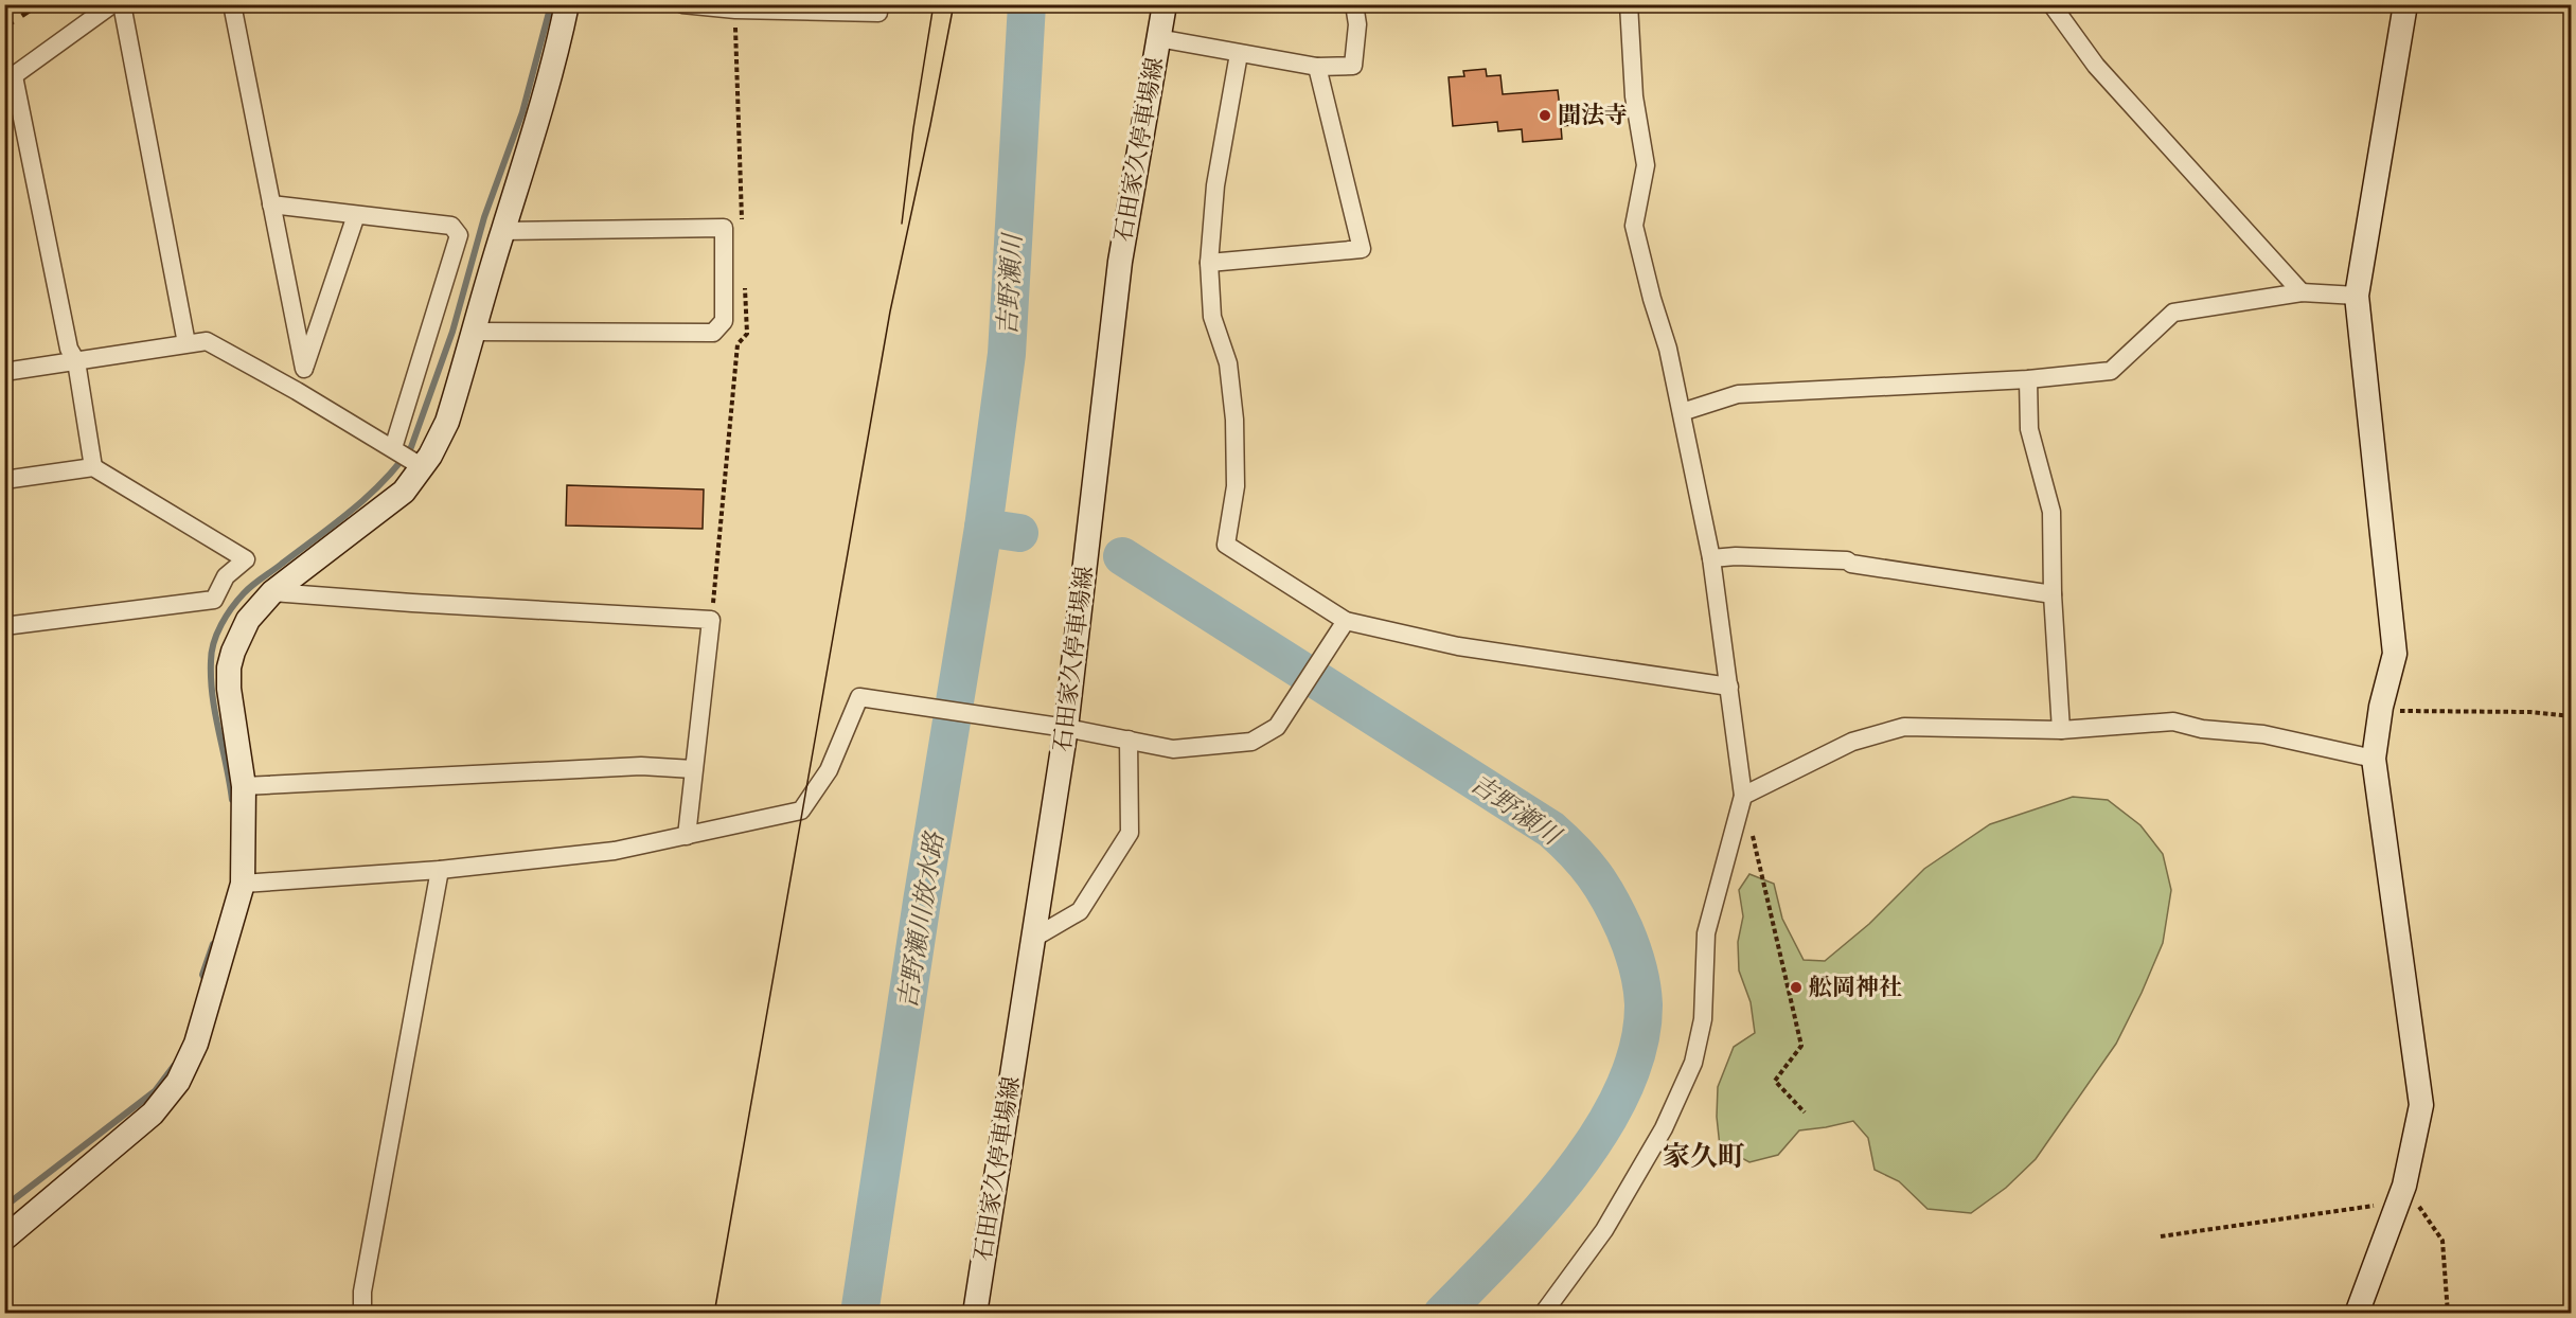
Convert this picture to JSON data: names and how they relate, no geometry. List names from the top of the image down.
{
  "streets": {
    "street": ["石田家久停車場線"]
  },
  "districts": ["家久町"],
  "water": ["吉野瀬川", "吉野瀬川放水路"],
  "places": ["聞法寺", "舩岡神社"]
}
